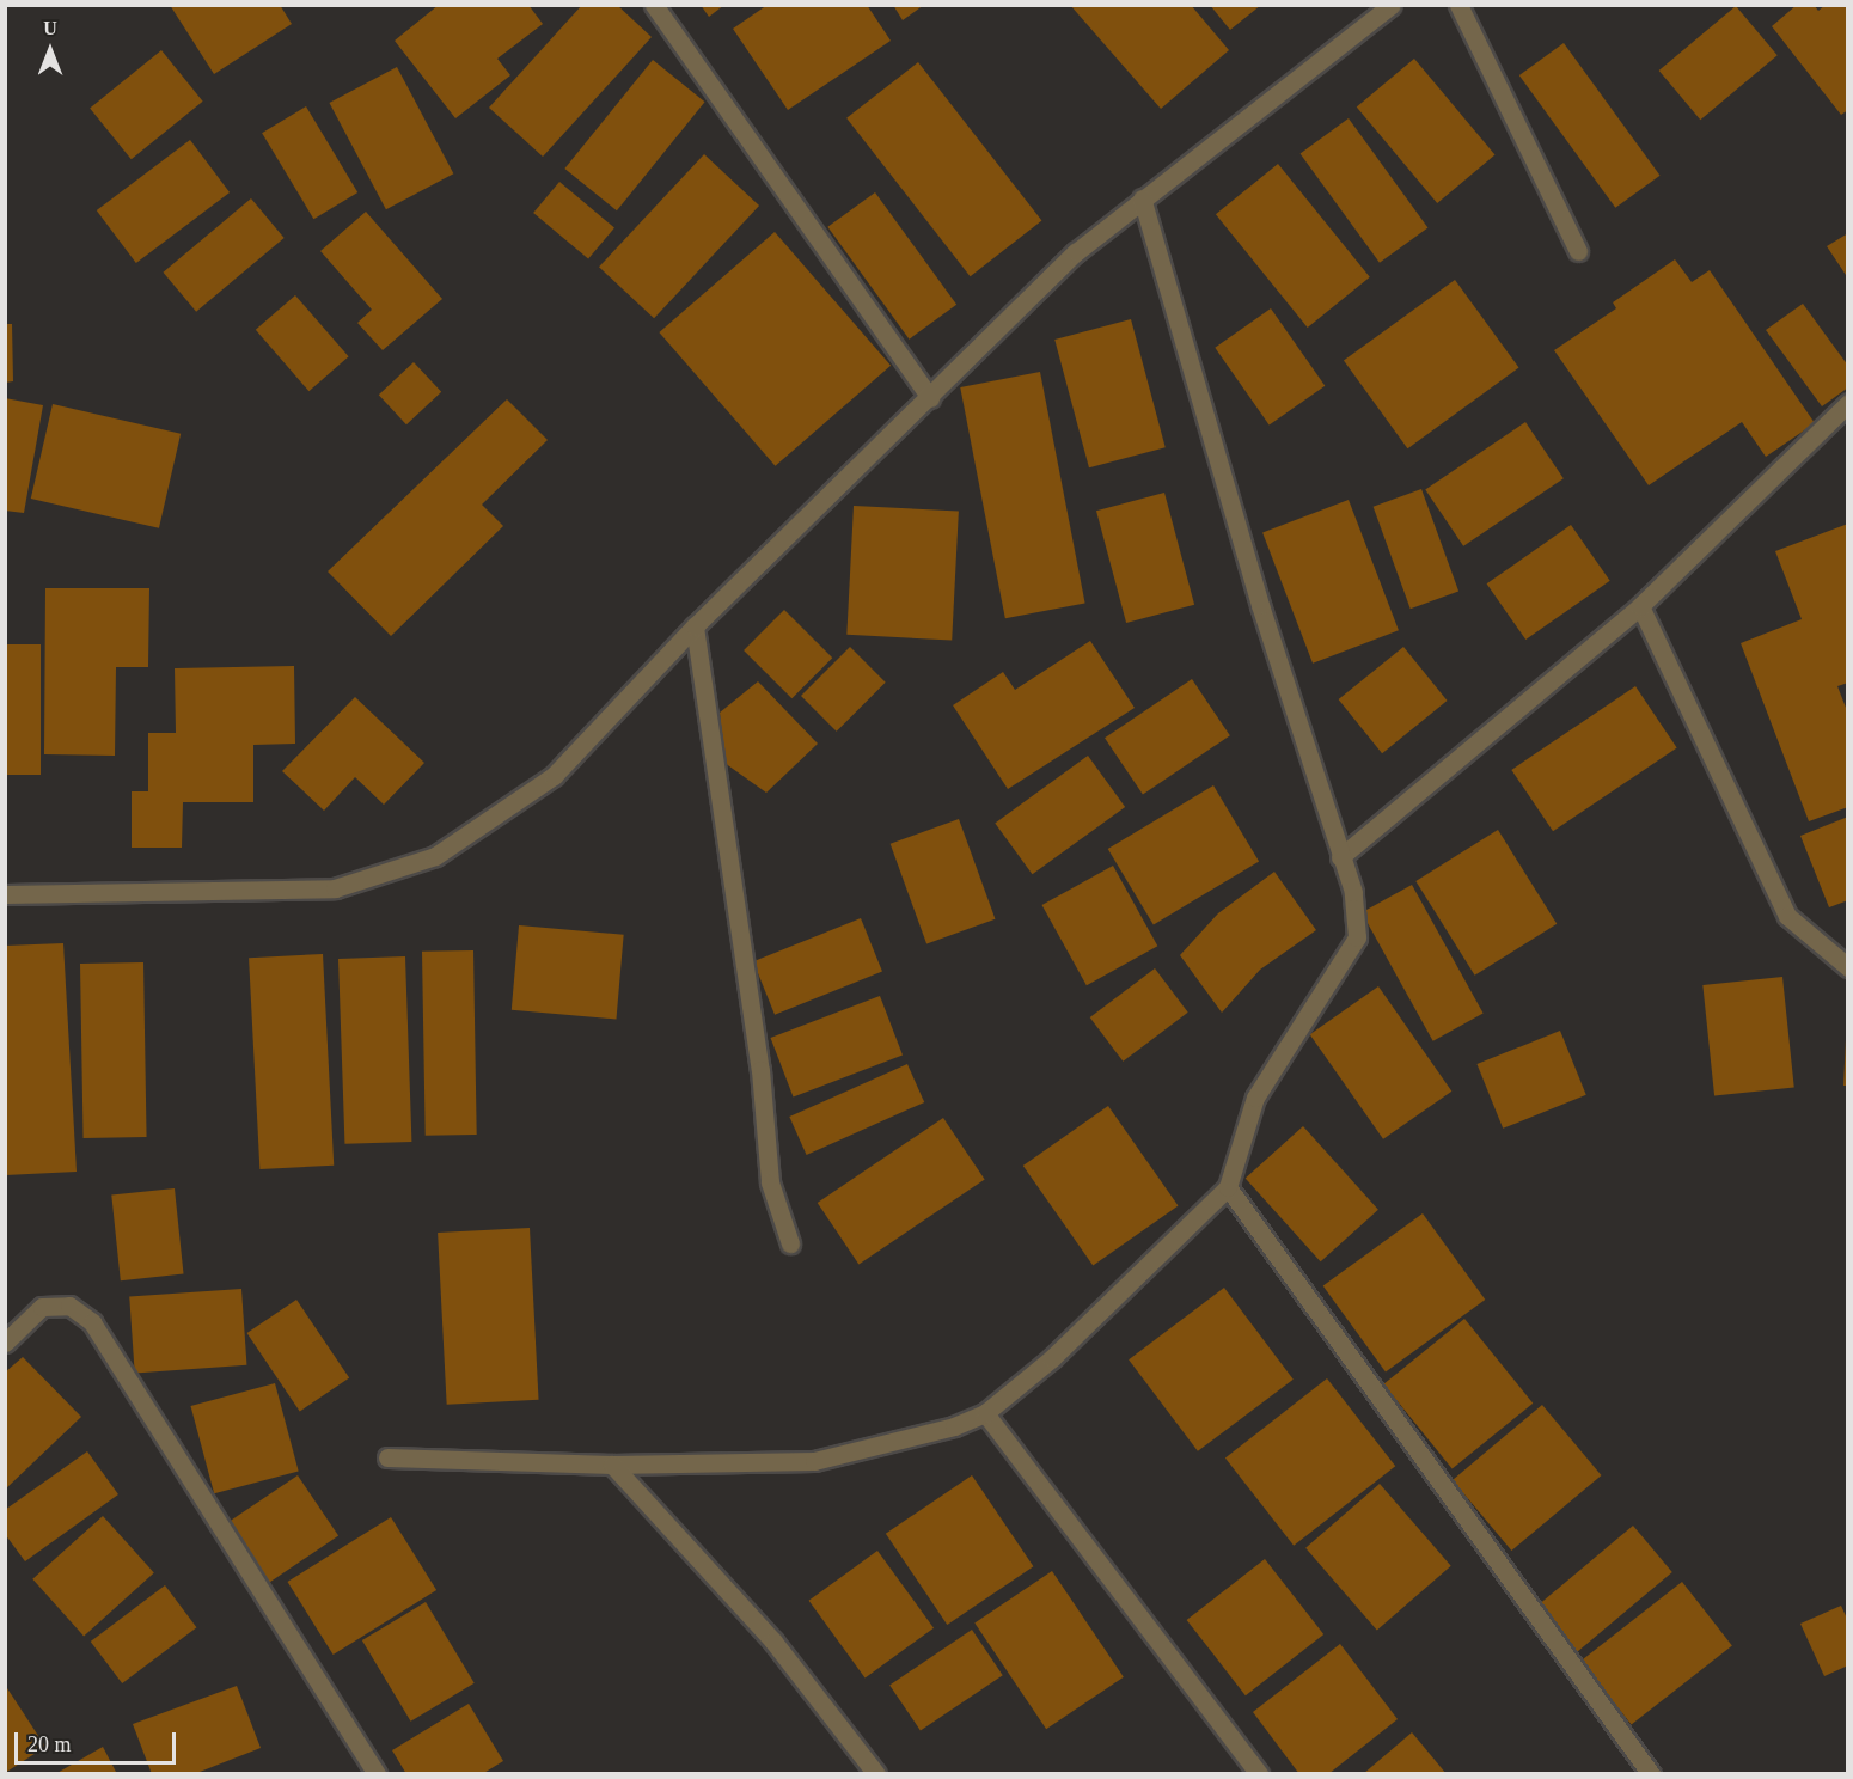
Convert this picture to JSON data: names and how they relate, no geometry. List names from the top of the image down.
{
  "scale_bar": "20 m",
  "north": "top"
}
